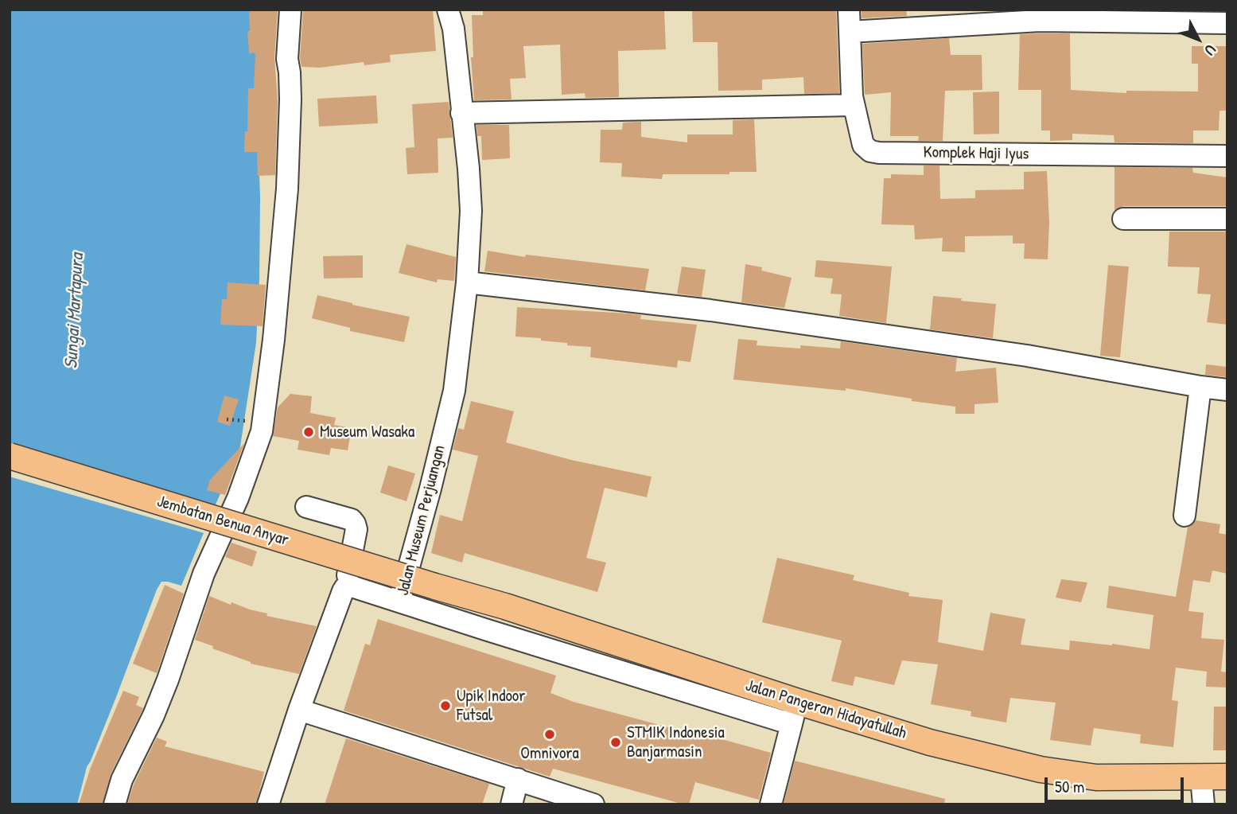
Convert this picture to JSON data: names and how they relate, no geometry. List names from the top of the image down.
{
  "streets": {
    "main road": ["Jembatan Benua Anyar", "Jalan Pangeran Hidayatullah"],
    "street": ["Komplek Haji Iyus", "Jalan Museum Perjuangan"]
  },
  "crossings": [
    ["Jalan Museum Perjuangan", "Jalan Pangeran Hidayatullah"],
    ["Jembatan Benua Anyar", "Jalan Pangeran Hidayatullah"]
  ],
  "water": ["Sungai Martapura"],
  "places": [
    "Museum Wasaka",
    "Upik Indoor Futsal",
    "Omnivora",
    "STMIK Indonesia Banjarmasin"
  ],
  "scale_bar": "50 m",
  "north": "bottom right"
}
